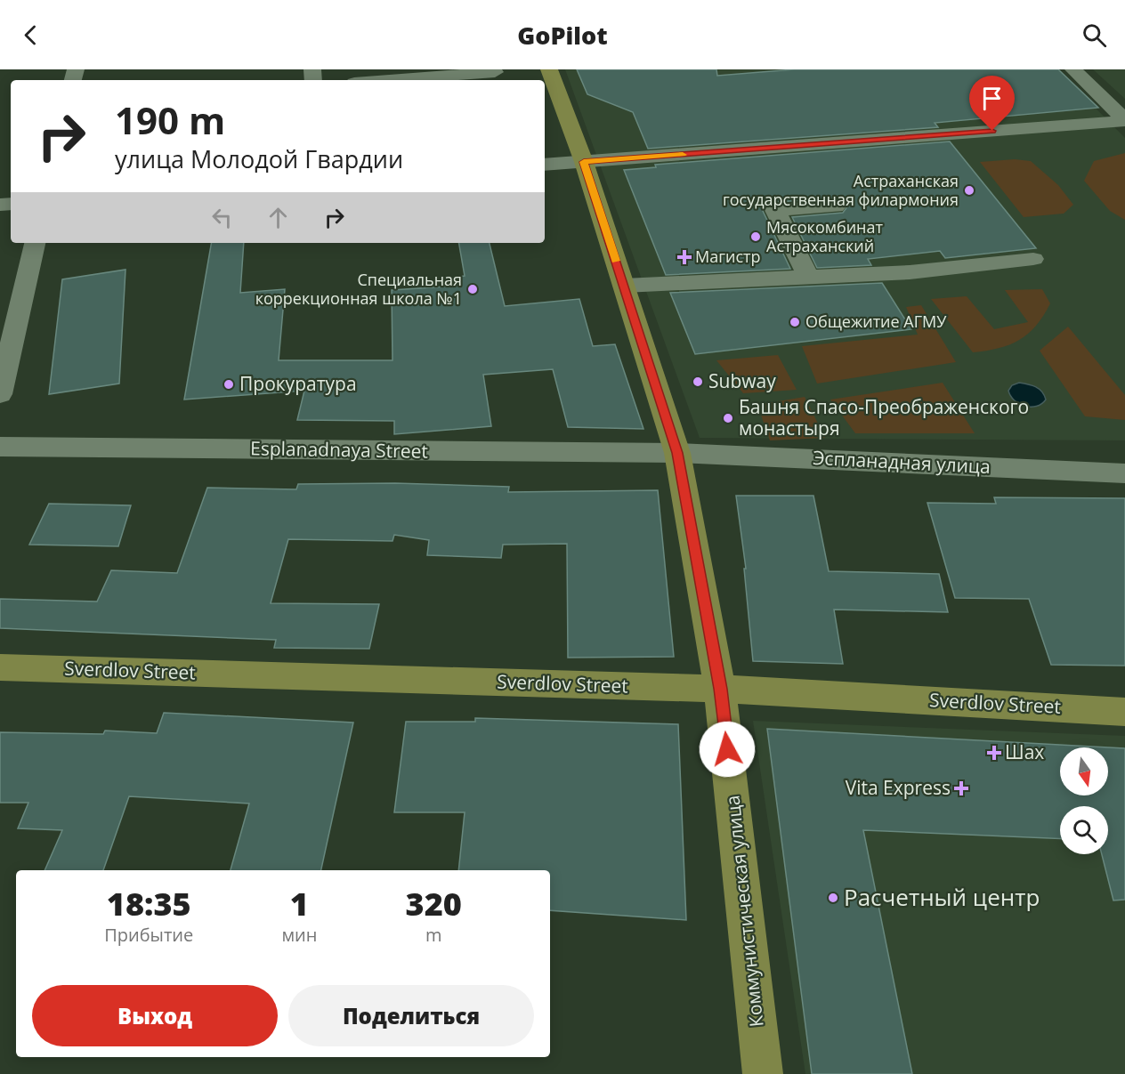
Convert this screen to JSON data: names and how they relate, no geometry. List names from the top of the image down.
{
  "streets": {
    "main road": ["Sverdlov Street", "Коммунистическая улица"],
    "street": ["Esplanadnaya Street", "Эспланадная улица"]
  },
  "crossings": [
    ["Esplanadnaya Street", "Эспланадная улица"],
    ["Esplanadnaya Street", "Коммунистическая улица"],
    ["Эспланадная улица", "Коммунистическая улица"],
    ["Sverdlov Street", "Коммунистическая улица"]
  ],
  "places": {
    "other": [
      "Астраханская государственная филармония",
      "Мясокомбинат Астраханский",
      "Специальная коррекционная школа №1",
      "Общежитие АГМУ",
      "Subway",
      "Прокуратура",
      "Башня Спасо-Преображенского монастыря",
      "Расчетный центр"
    ],
    "health": ["Магистр", "Шах", "Vita Express"]
  },
  "north": "bottom",
  "page": {
    "header": "GoPilot",
    "turn": ["190 m", "улица Молодой Гвардии"],
    "eta": [
      "18:35",
      "Прибытие",
      "1",
      "мин",
      "320",
      "m"
    ],
    "buttons": ["Выход", "Поделиться"]
  }
}
